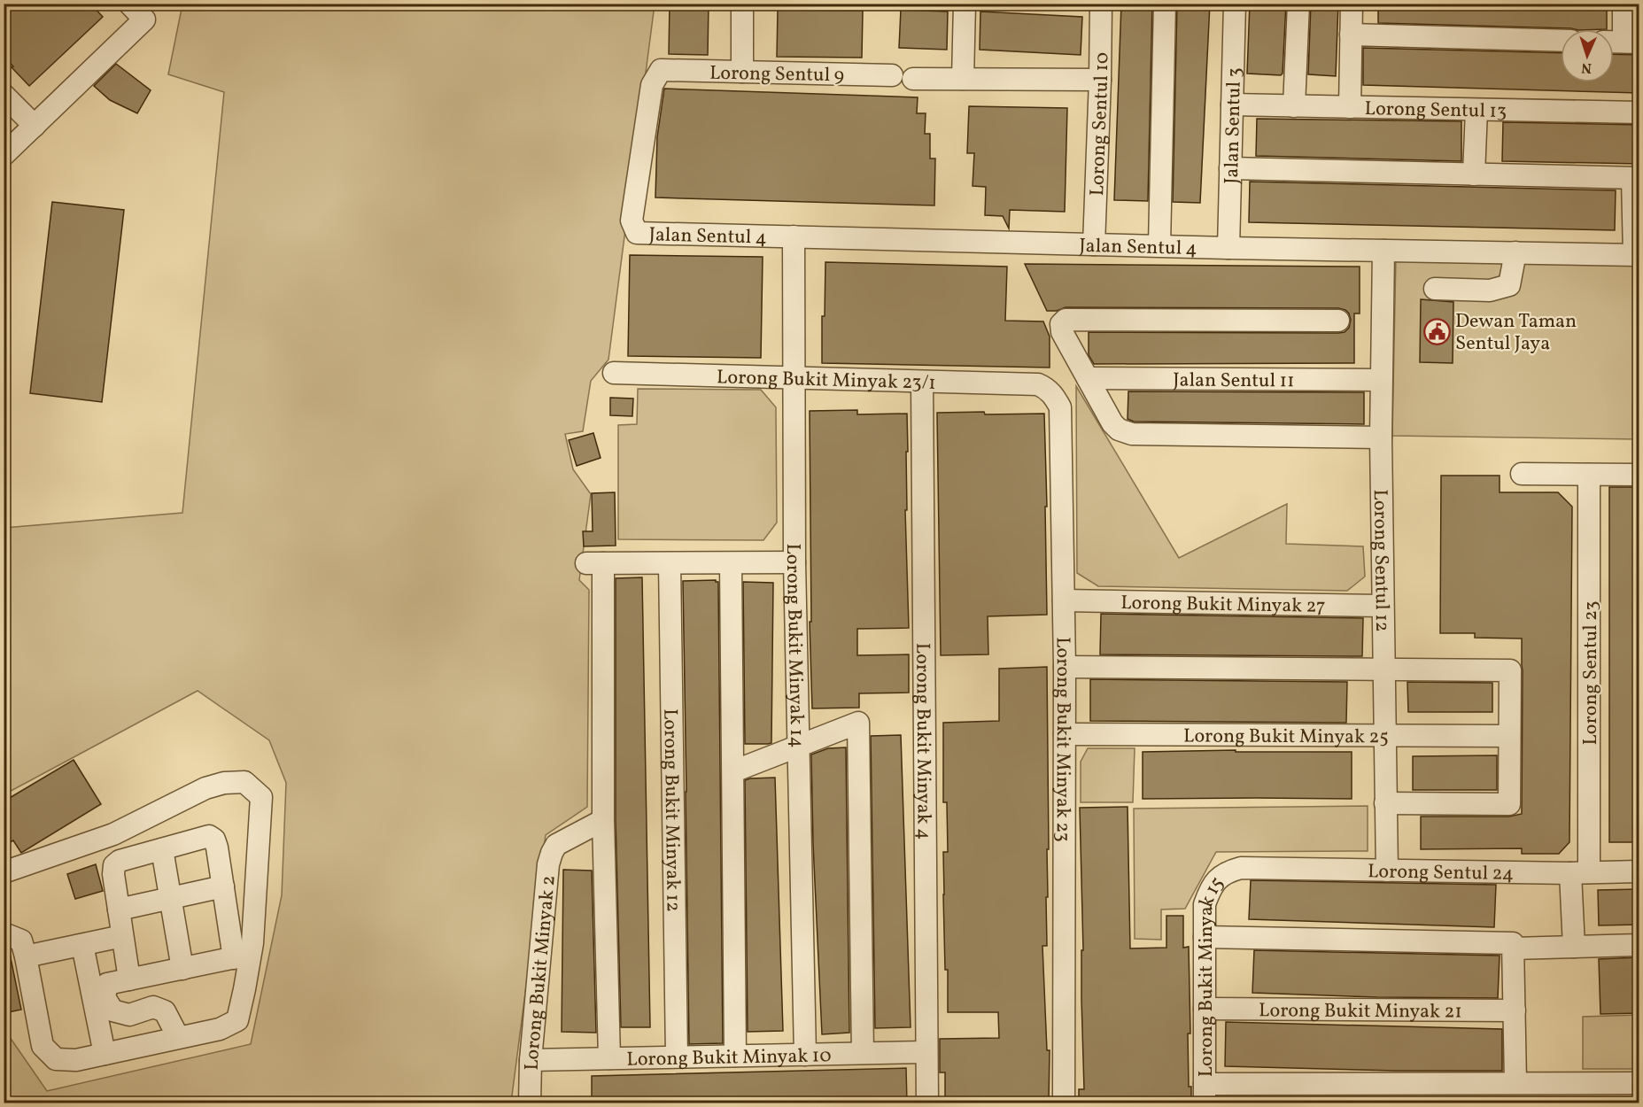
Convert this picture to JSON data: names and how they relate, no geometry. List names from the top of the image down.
{
  "streets": {
    "street": [
      "Lorong Sentul 9",
      "Lorong Sentul 13",
      "Lorong Sentul 10",
      "Jalan Sentul 3",
      "Jalan Sentul 4",
      "Lorong Bukit Minyak 23/1",
      "Jalan Sentul 11",
      "Lorong Sentul 12",
      "Lorong Bukit Minyak 27",
      "Lorong Bukit Minyak 14",
      "Lorong Sentul 23",
      "Lorong Bukit Minyak 25",
      "Lorong Bukit Minyak 23",
      "Lorong Bukit Minyak 4",
      "Lorong Bukit Minyak 12",
      "Lorong Sentul 24",
      "Lorong Bukit Minyak 2",
      "Lorong Bukit Minyak 15",
      "Lorong Bukit Minyak 21",
      "Lorong Bukit Minyak 10"
    ]
  },
  "crossings": [
    ["Lorong Sentul 9", "Jalan Sentul 4"],
    ["Lorong Sentul 13", "Jalan Sentul 3"],
    ["Lorong Sentul 10", "Jalan Sentul 4"],
    ["Jalan Sentul 3", "Jalan Sentul 4"],
    ["Jalan Sentul 4", "Lorong Sentul 12"],
    ["Jalan Sentul 4", "Lorong Bukit Minyak 14"],
    ["Lorong Bukit Minyak 23/1", "Lorong Bukit Minyak 14"],
    ["Lorong Bukit Minyak 23/1", "Lorong Bukit Minyak 23"],
    ["Lorong Bukit Minyak 23/1", "Lorong Bukit Minyak 4"],
    ["Jalan Sentul 11", "Lorong Sentul 12"],
    ["Lorong Sentul 12", "Lorong Bukit Minyak 27"],
    ["Lorong Sentul 12", "Lorong Bukit Minyak 25"],
    ["Lorong Sentul 12", "Lorong Sentul 24"],
    ["Lorong Bukit Minyak 27", "Lorong Bukit Minyak 23"],
    ["Lorong Bukit Minyak 14", "Lorong Bukit Minyak 10"],
    ["Lorong Sentul 23", "Lorong Sentul 24"],
    ["Lorong Bukit Minyak 25", "Lorong Bukit Minyak 23"],
    ["Lorong Bukit Minyak 4", "Lorong Bukit Minyak 10"],
    ["Lorong Bukit Minyak 12", "Lorong Bukit Minyak 10"],
    ["Lorong Sentul 24", "Lorong Bukit Minyak 15"],
    ["Lorong Bukit Minyak 2", "Lorong Bukit Minyak 10"],
    ["Lorong Bukit Minyak 15", "Lorong Bukit Minyak 21"]
  ],
  "places": {
    "public building": ["Dewan Taman Sentul Jaya"]
  },
  "north": "bottom"
}
